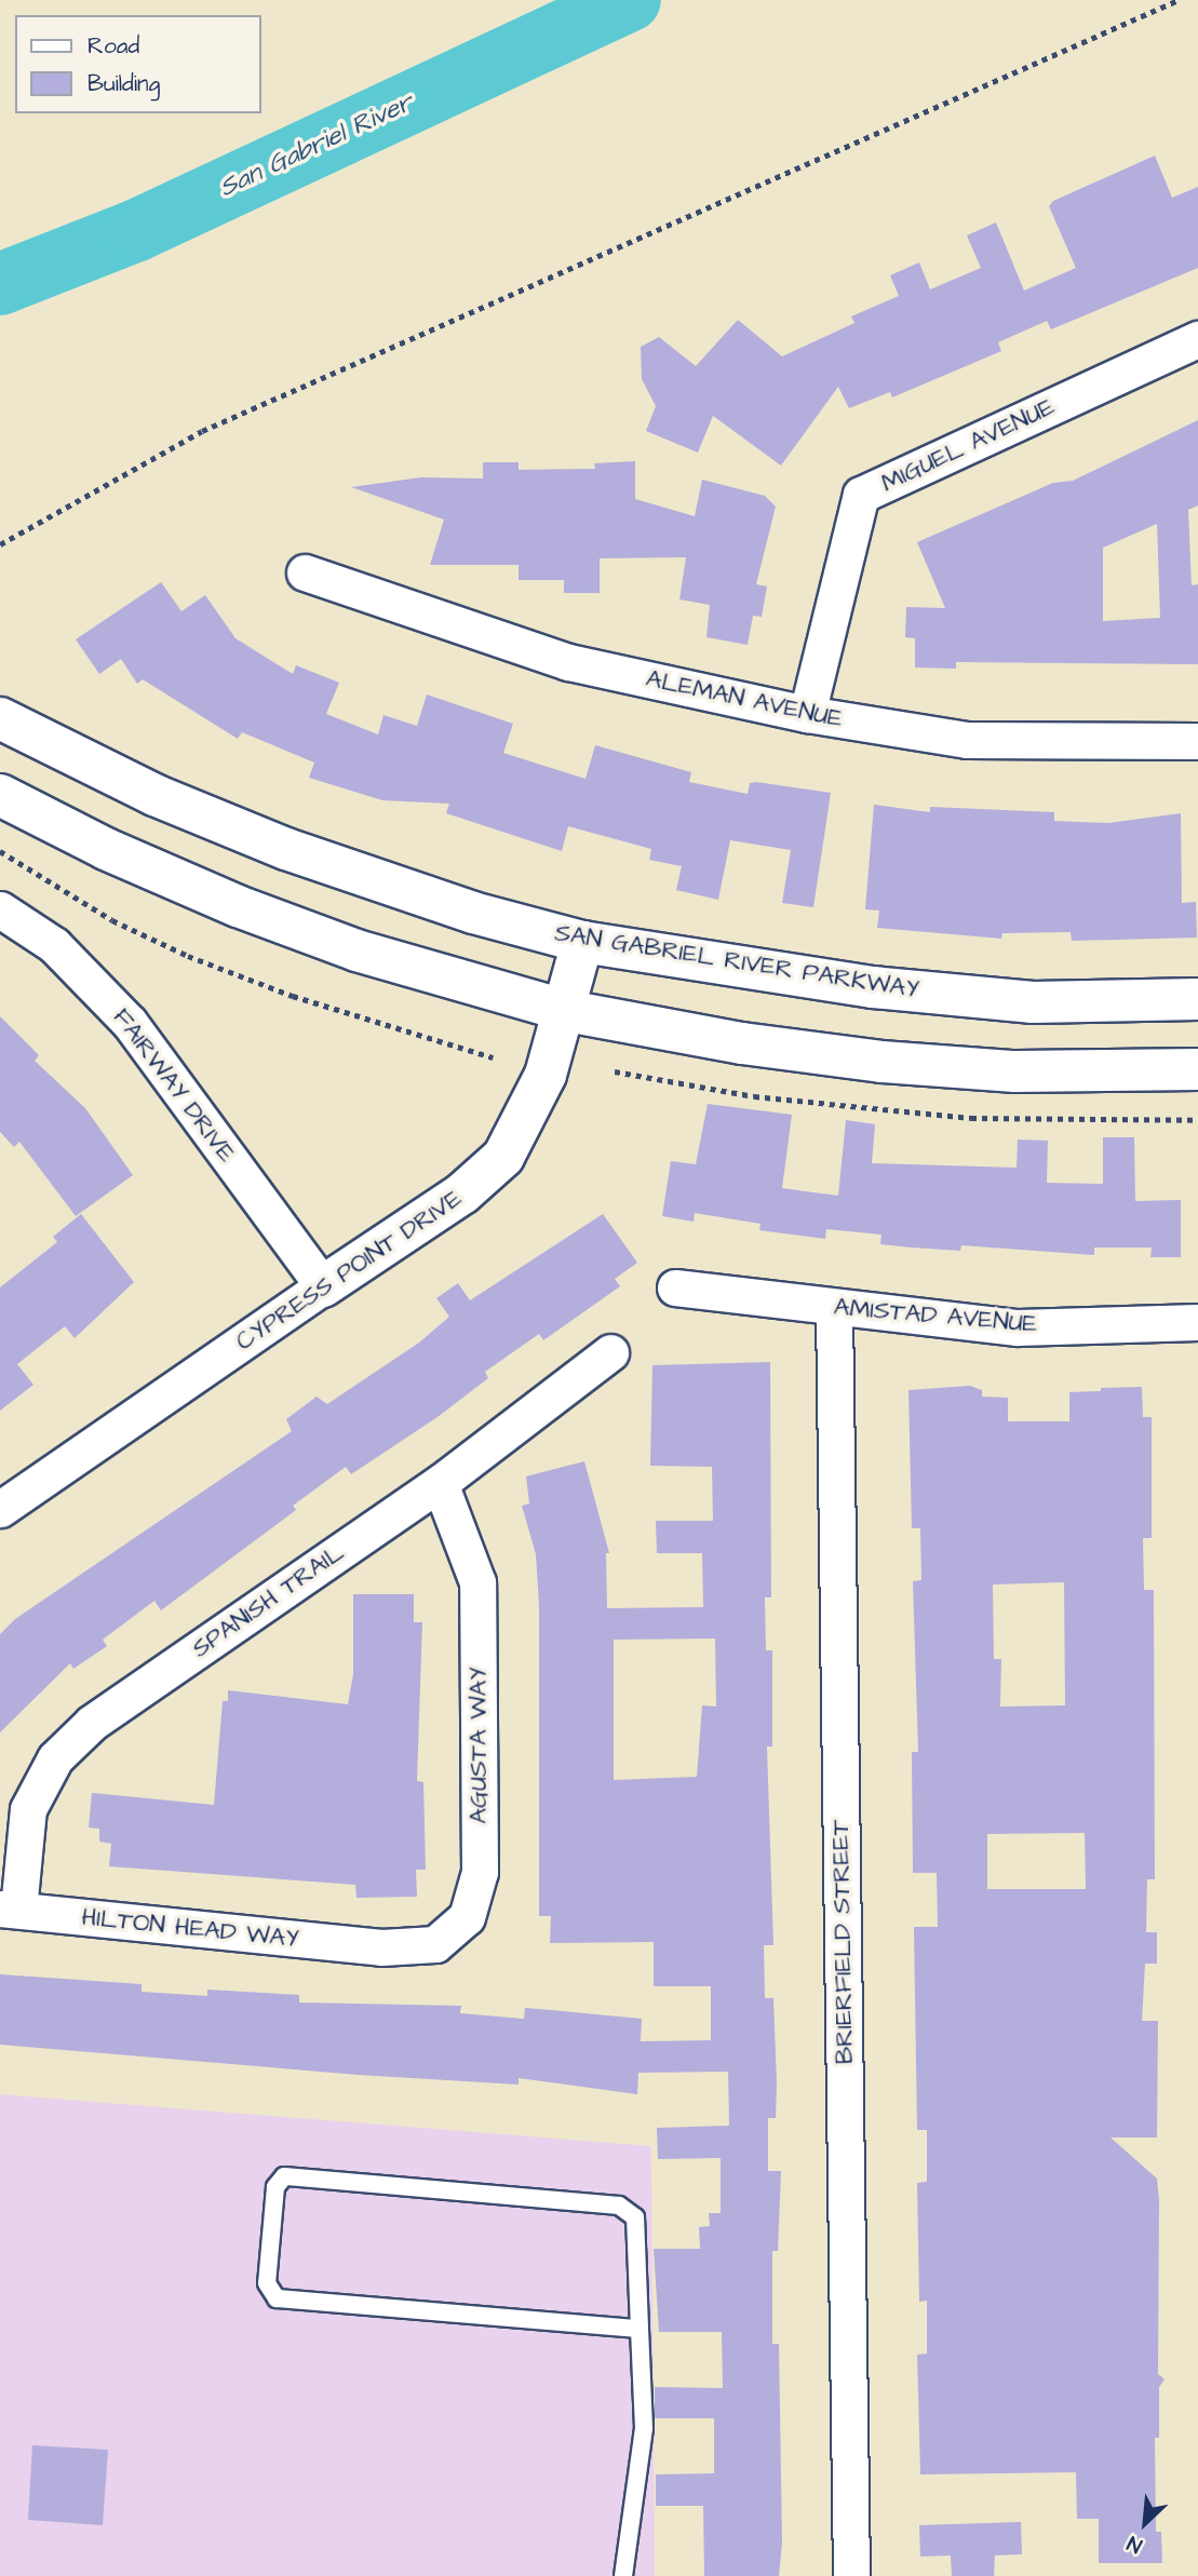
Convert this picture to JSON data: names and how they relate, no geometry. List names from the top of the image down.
{
  "streets": {
    "main road": ["SAN GABRIEL RIVER PARKWAY", "CYPRESS POINT DRIVE"],
    "street": [
      "MIGUEL AVENUE",
      "ALEMAN AVENUE",
      "FAIRWAY DRIVE",
      "AMISTAD AVENUE",
      "SPANISH TRAIL",
      "AGUSTA WAY",
      "HILTON HEAD WAY",
      "BRIERFIELD STREET"
    ]
  },
  "crossings": [
    ["MIGUEL AVENUE", "ALEMAN AVENUE"],
    ["SAN GABRIEL RIVER PARKWAY", "CYPRESS POINT DRIVE"],
    ["FAIRWAY DRIVE", "CYPRESS POINT DRIVE"],
    ["AMISTAD AVENUE", "BRIERFIELD STREET"],
    ["SPANISH TRAIL", "AGUSTA WAY"],
    ["SPANISH TRAIL", "HILTON HEAD WAY"],
    ["AGUSTA WAY", "HILTON HEAD WAY"]
  ],
  "water": ["San Gabriel River"],
  "legend": ["Road", "Building"],
  "north": "bottom left"
}
